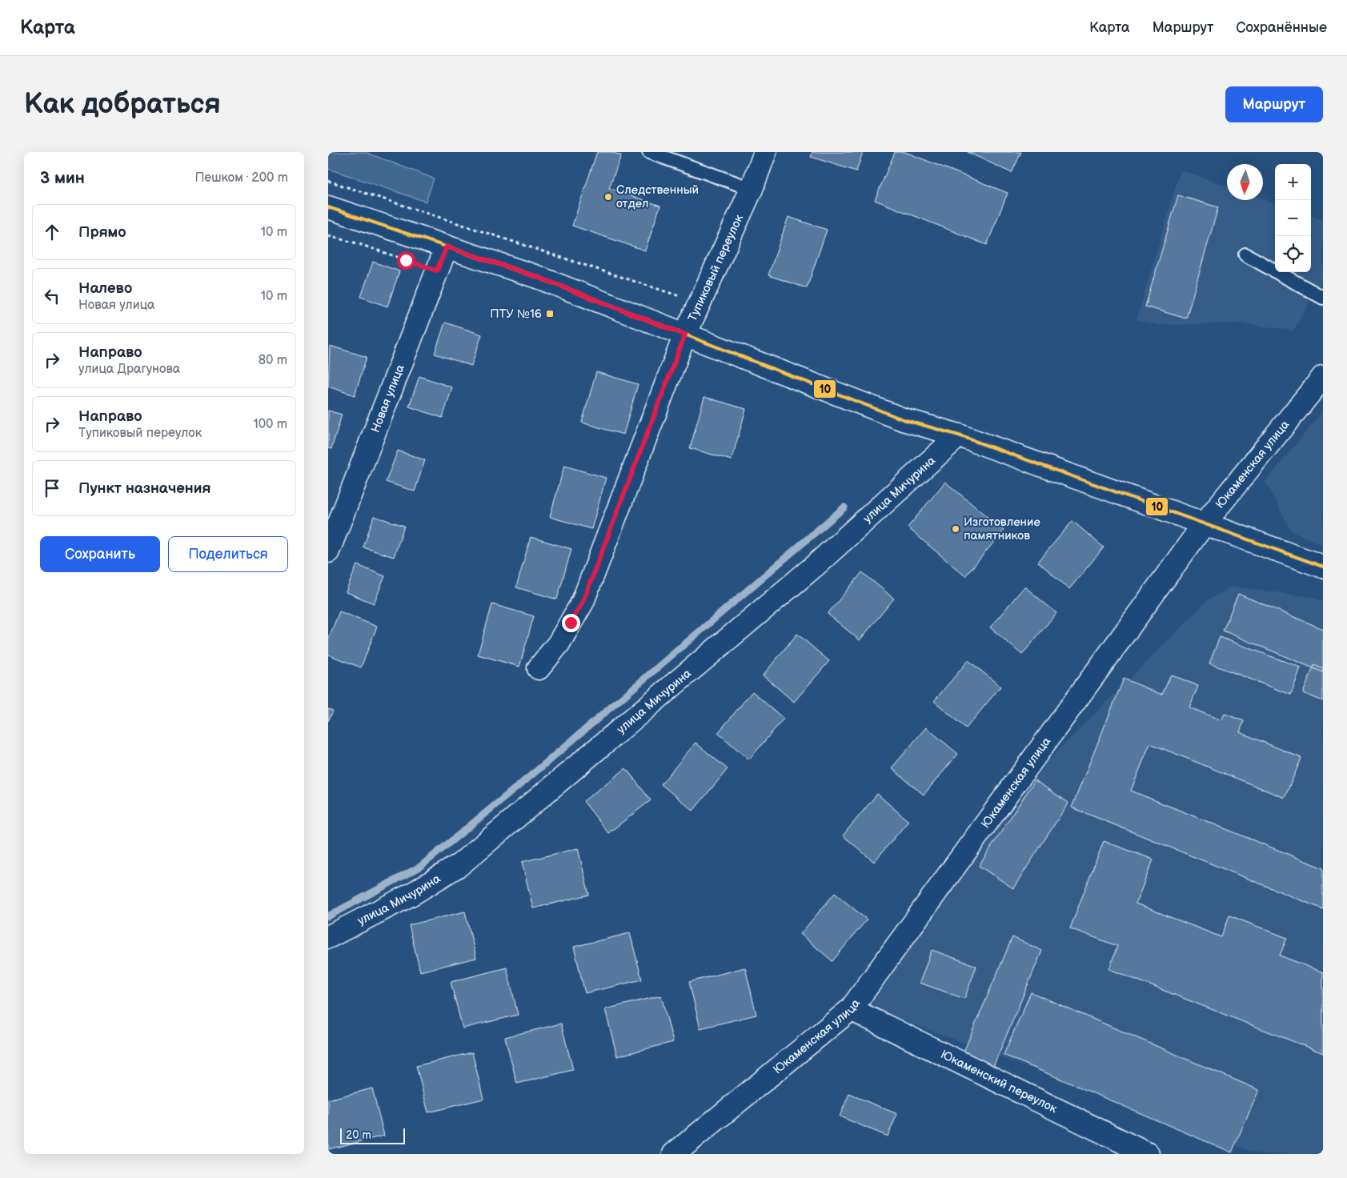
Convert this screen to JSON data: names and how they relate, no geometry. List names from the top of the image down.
{
  "streets": {
    "street": [
      "Тупиковый переулок",
      "Новая улица",
      "Юкаменская улица",
      "улица Мичурина",
      "Юкаменский переулок"
    ]
  },
  "crossings": [
    ["Юкаменская улица", "Юкаменский переулок"]
  ],
  "places": {
    "other": ["Следственный отдел", "Изготовление памятников"],
    "transit": ["ПТУ №16"]
  },
  "lines": ["transit line 10"],
  "scale_bar": "20 m",
  "north": "bottom",
  "page": {
    "header": "Карта",
    "nav": ["Карта", "Маршрут", "Сохранённые"],
    "buttons": [
      "Маршрут",
      ["Сохранить", "Поделиться"]
    ],
    "title": "Как добраться",
    "heading": ["3 мин", "Пешком · 200 m"],
    "map_buttons": ["+", "−"],
    "list": [
      ["Прямо", "10 m"],
      ["Налево", "Новая улица", "10 m"],
      ["Направо", "улица Драгунова", "80 m"],
      ["Направо", "Тупиковый переулок", "100 m"],
      "Пункт назначения"
    ],
    "scale": "20 m"
  }
}
